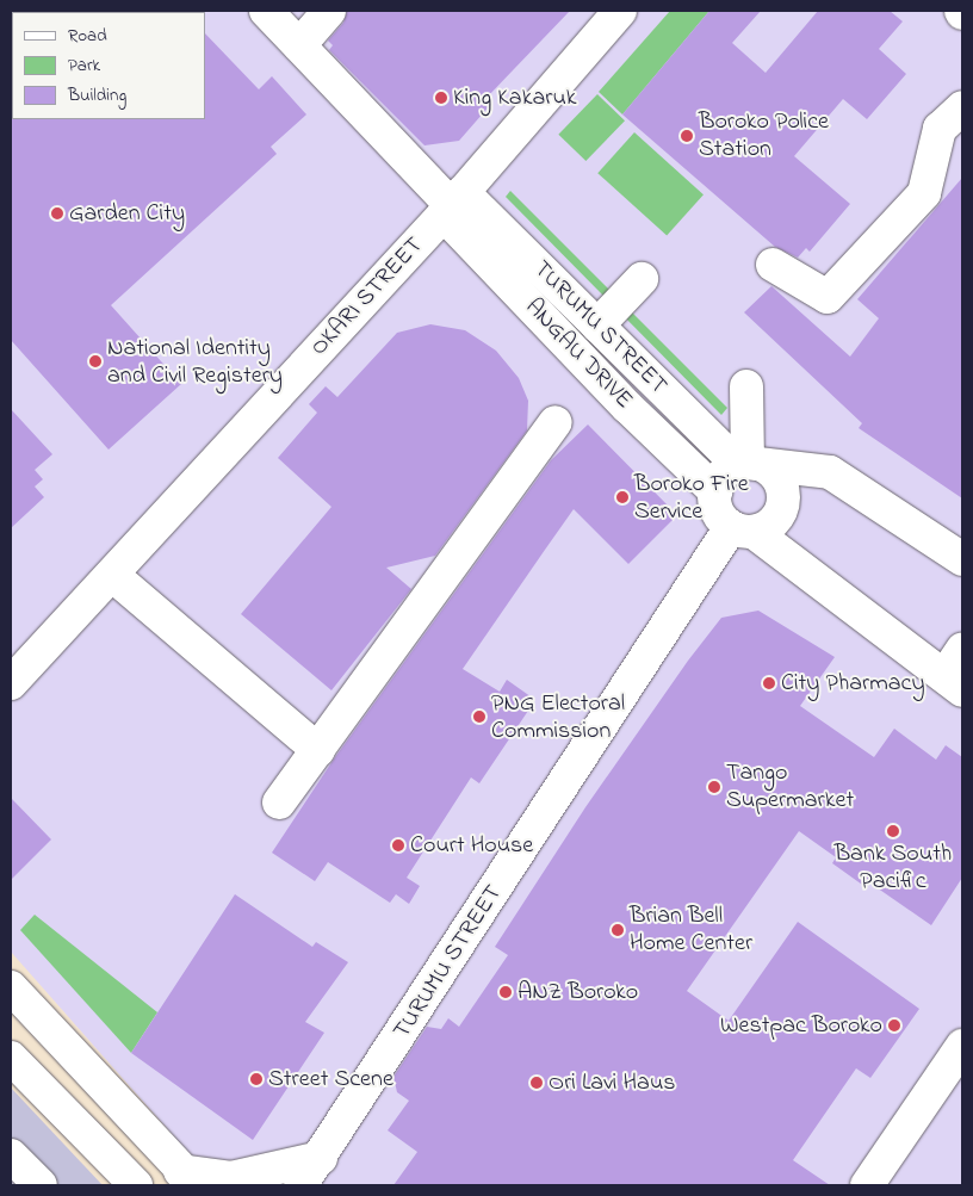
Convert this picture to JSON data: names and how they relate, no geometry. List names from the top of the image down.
{
  "streets": {
    "main road": ["OKARI STREET", "TURUMU STREET", "ANGAU DRIVE"]
  },
  "crossings": [
    ["OKARI STREET", "TURUMU STREET"],
    ["OKARI STREET", "ANGAU DRIVE"],
    ["TURUMU STREET", "ANGAU DRIVE"]
  ],
  "places": [
    "King Kakaruk",
    "Boroko Police Station",
    "Garden City",
    "National Identity and Civil Registery",
    "Boroko Fire Service",
    "City Pharmacy",
    "PNG Electoral Commission",
    "Tango Supermarket",
    "Bank South Pacific",
    "Court House",
    "Brian Bell Home Center",
    "ANZ Boroko",
    "Westpac Boroko",
    "Street Scene",
    "Ori Lavi Haus"
  ],
  "legend": ["Road", "Park", "Building"]
}
